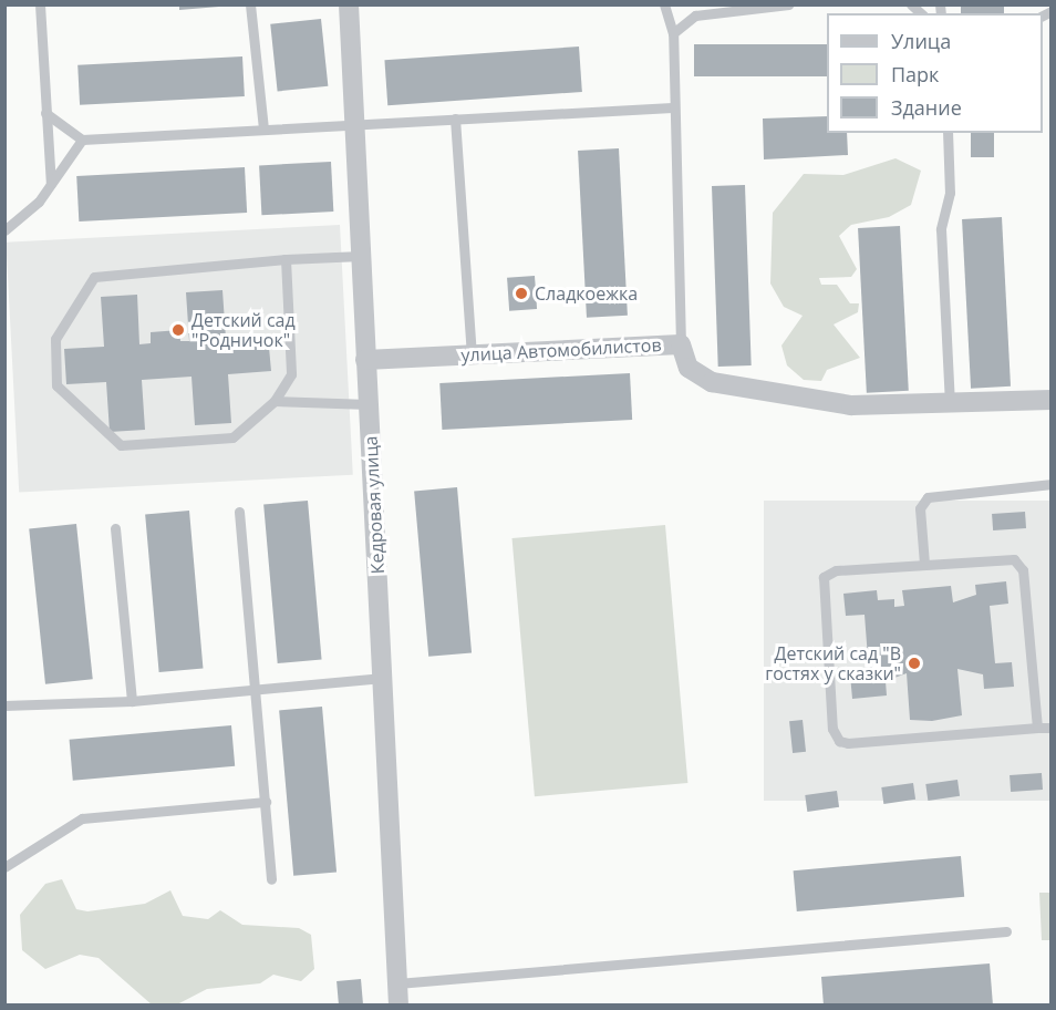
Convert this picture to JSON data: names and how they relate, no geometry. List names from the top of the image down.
{
  "streets": {
    "street": ["улица Автомобилистов", "Кедровая улица"]
  },
  "crossings": [
    ["улица Автомобилистов", "Кедровая улица"]
  ],
  "places": ["Сладкоежка", "Детский сад \"Родничок\"", "Детский сад \"В гостях у сказки\""],
  "legend": ["Улица", "Парк", "Здание"]
}
